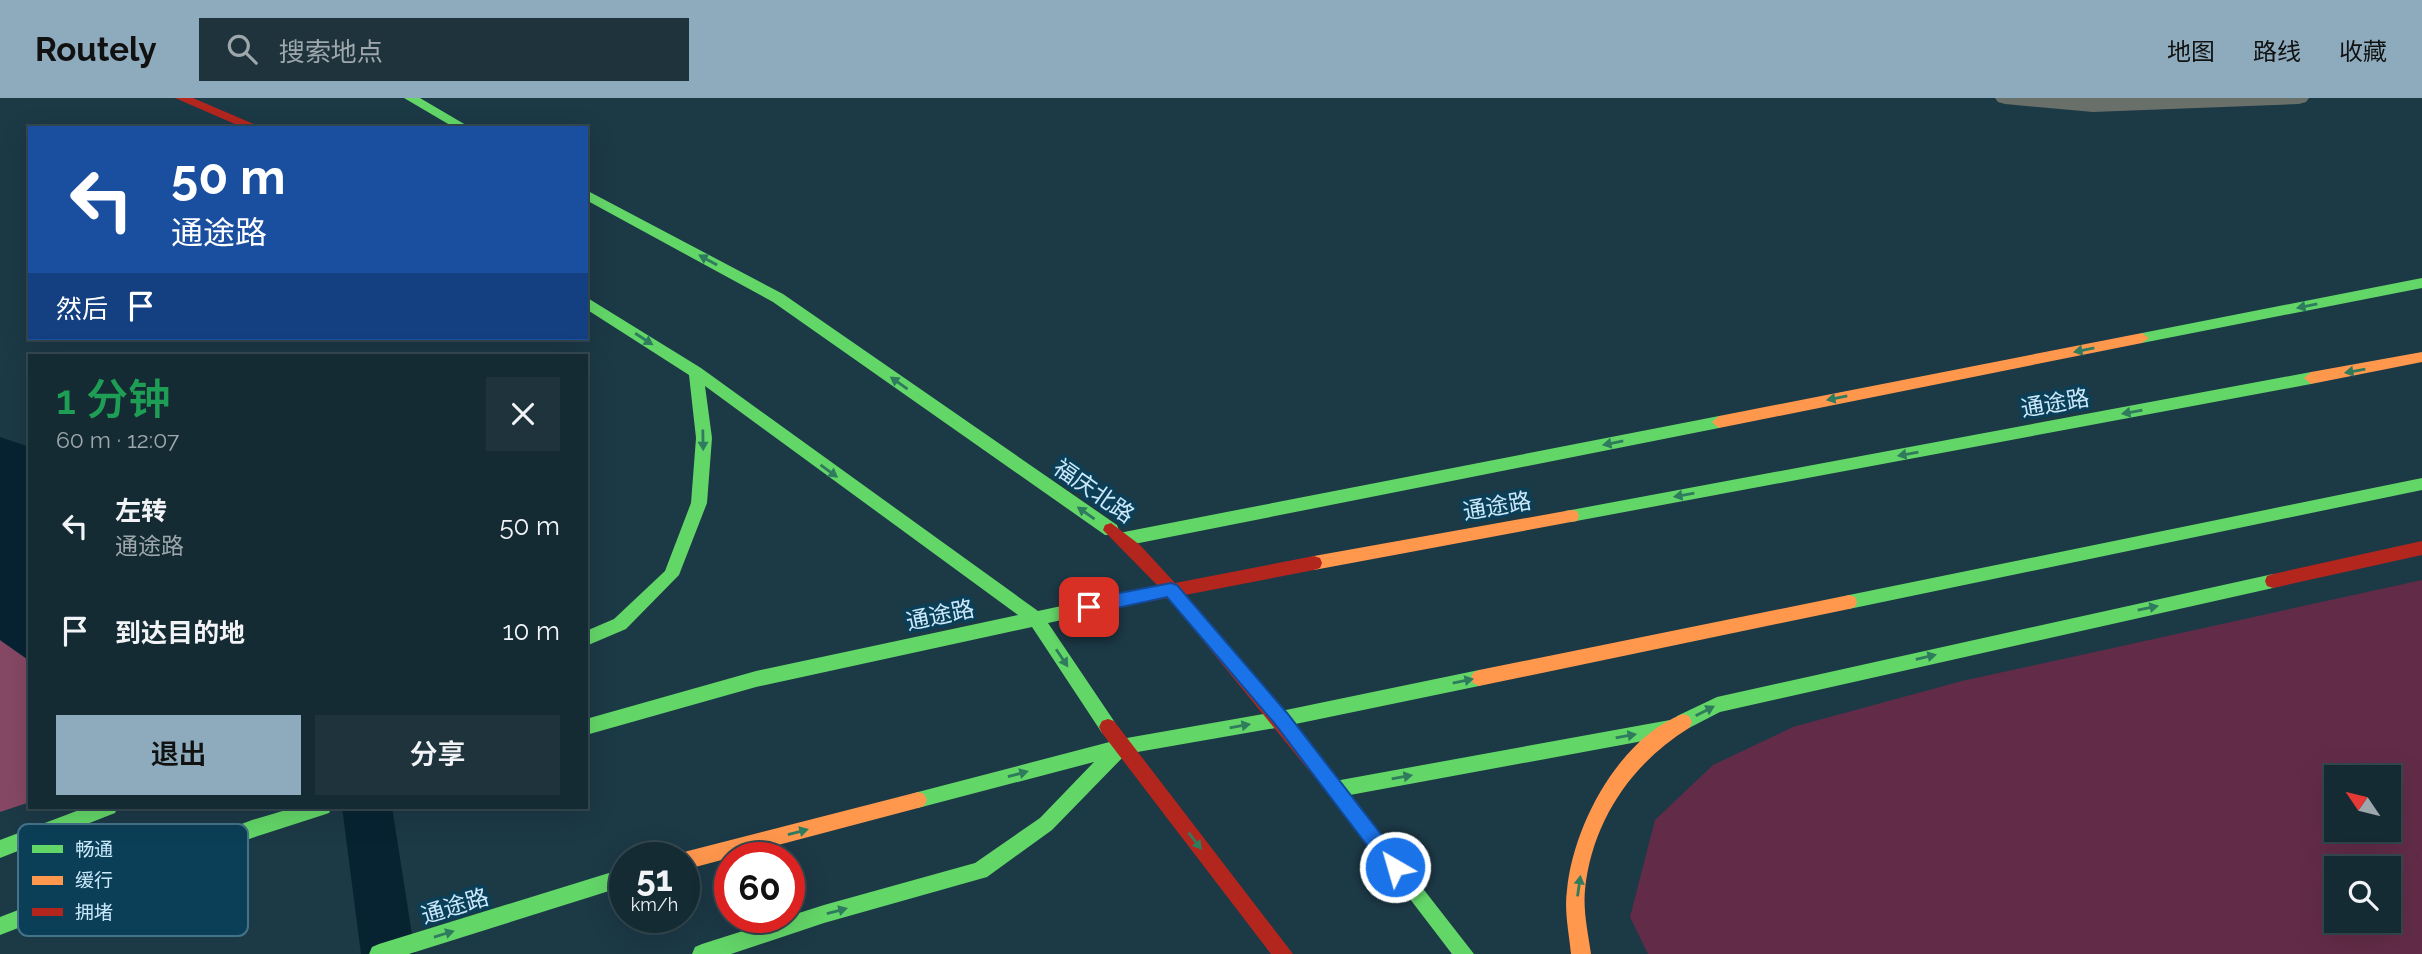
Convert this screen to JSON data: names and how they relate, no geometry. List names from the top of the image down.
{
  "streets": {
    "main road": ["通途路", "福庆北路"]
  },
  "crossings": [
    ["通途路", "福庆北路"]
  ],
  "legend": ["畅通", "缓行", "拥堵"],
  "north": "top left",
  "page": {
    "header": "Routely",
    "search": "搜索地点",
    "nav": ["地图", "路线", "收藏"],
    "turn": ["50 m", "通途路"],
    "then": "然后",
    "heading": ["1 分钟", "60 m · 12:07"],
    "list": [
      {
        "name": "左转",
        "note": "通途路",
        "value": "50 m"
      },
      {
        "name": "到达目的地",
        "value": "10 m"
      }
    ],
    "buttons": ["退出", "分享"],
    "speed": "51 km/h",
    "limit": "60"
  }
}
